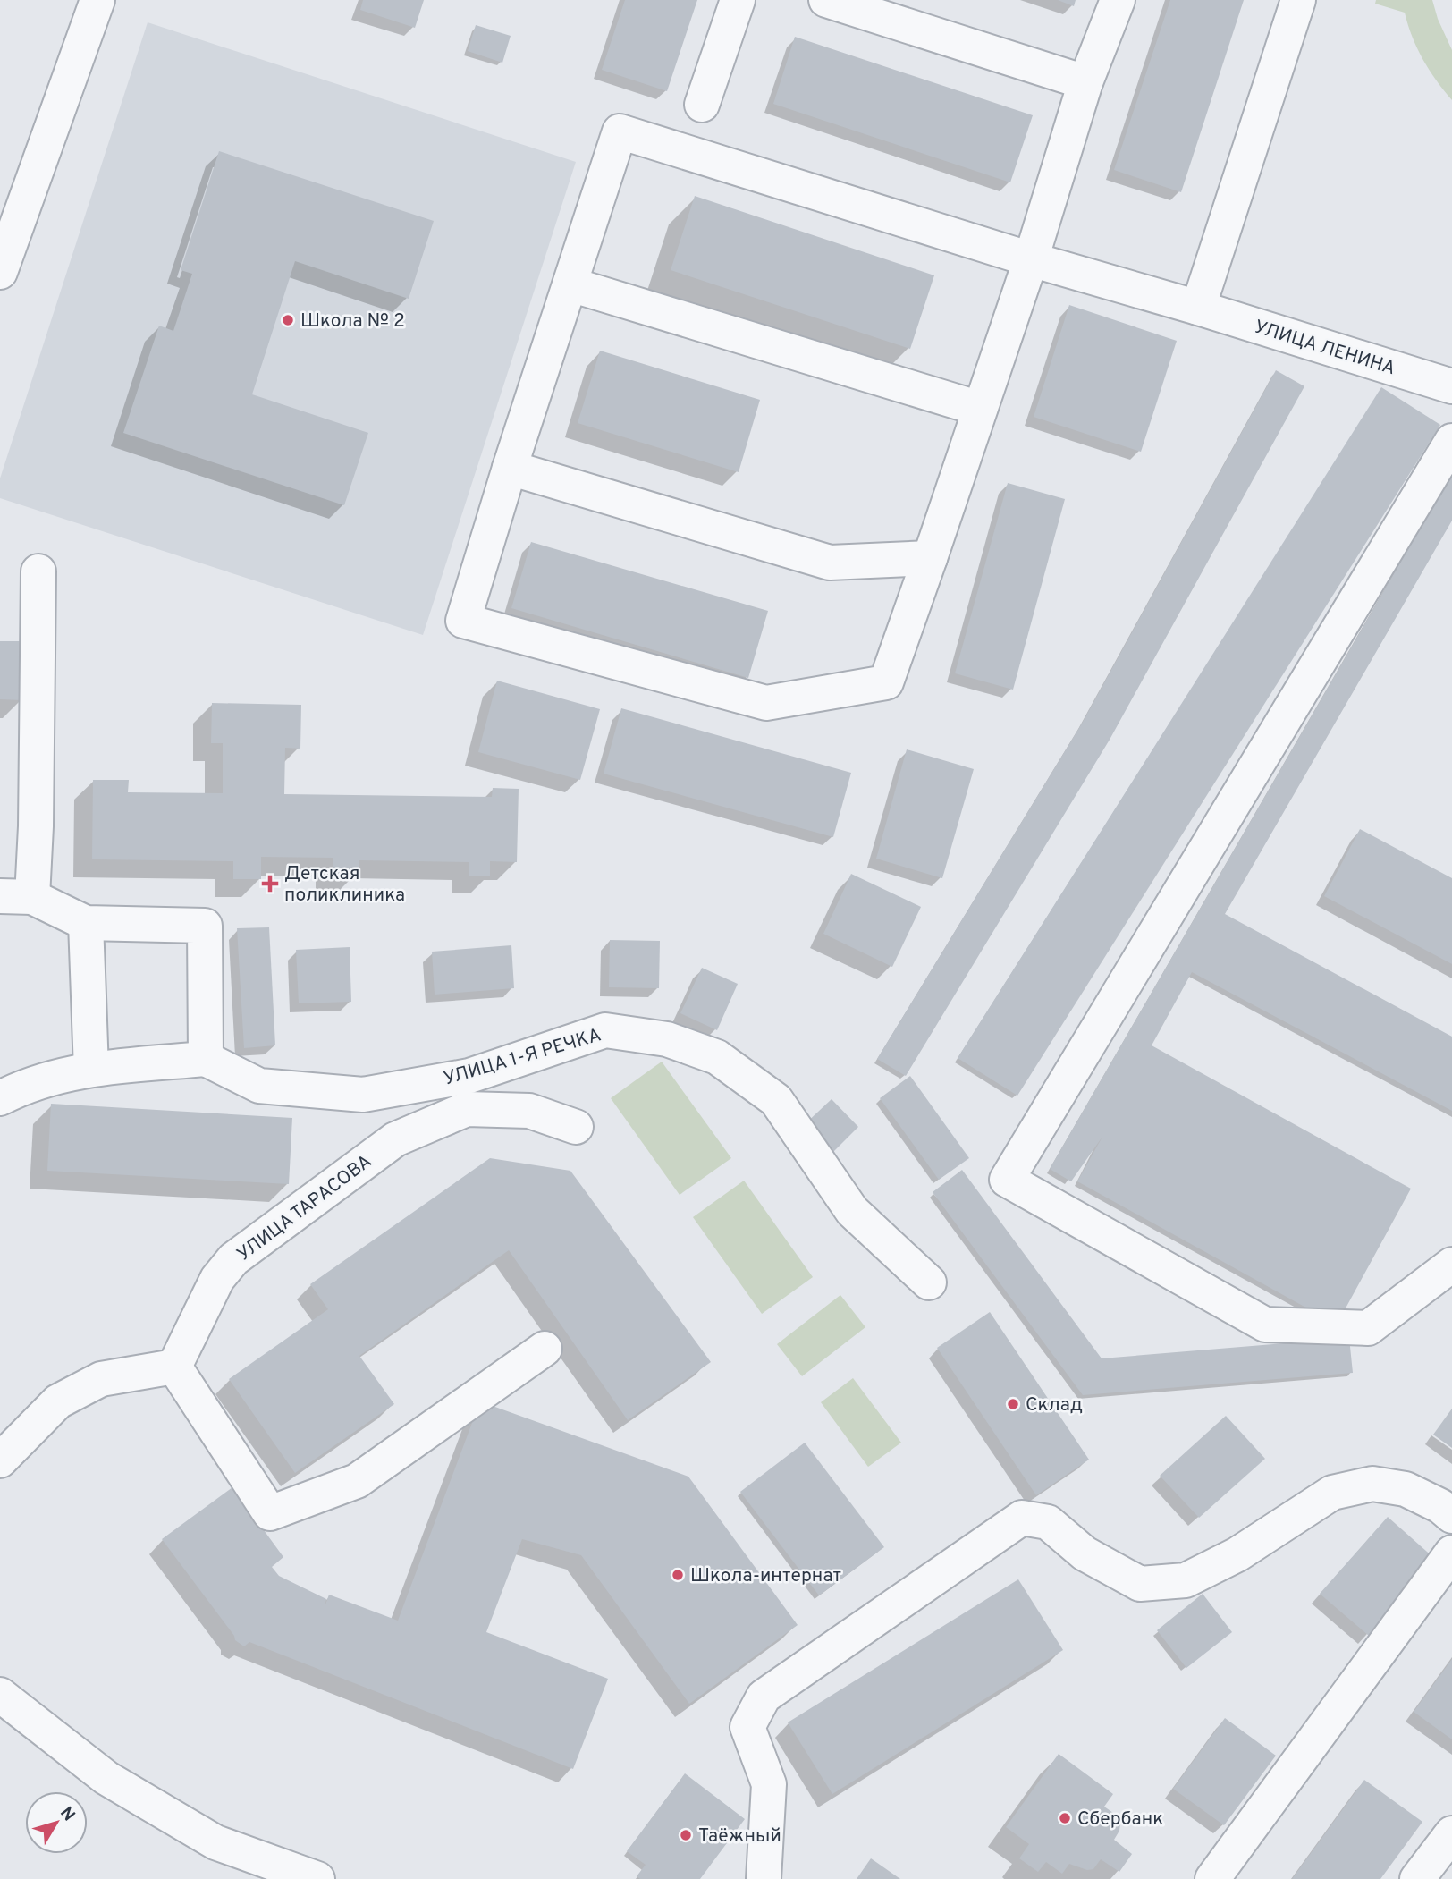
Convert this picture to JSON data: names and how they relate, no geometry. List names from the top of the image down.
{
  "streets": {
    "street": ["УЛИЦА ЛЕНИНА", "УЛИЦА 1-Я РЕЧКА", "УЛИЦА ТАРАСОВА"]
  },
  "places": {
    "other": [
      "Школа № 2",
      "Склад",
      "Школа-интернат",
      "Сбербанк",
      "Таёжный"
    ],
    "health": ["Детская поликлиника"]
  },
  "north": "top right"
}
